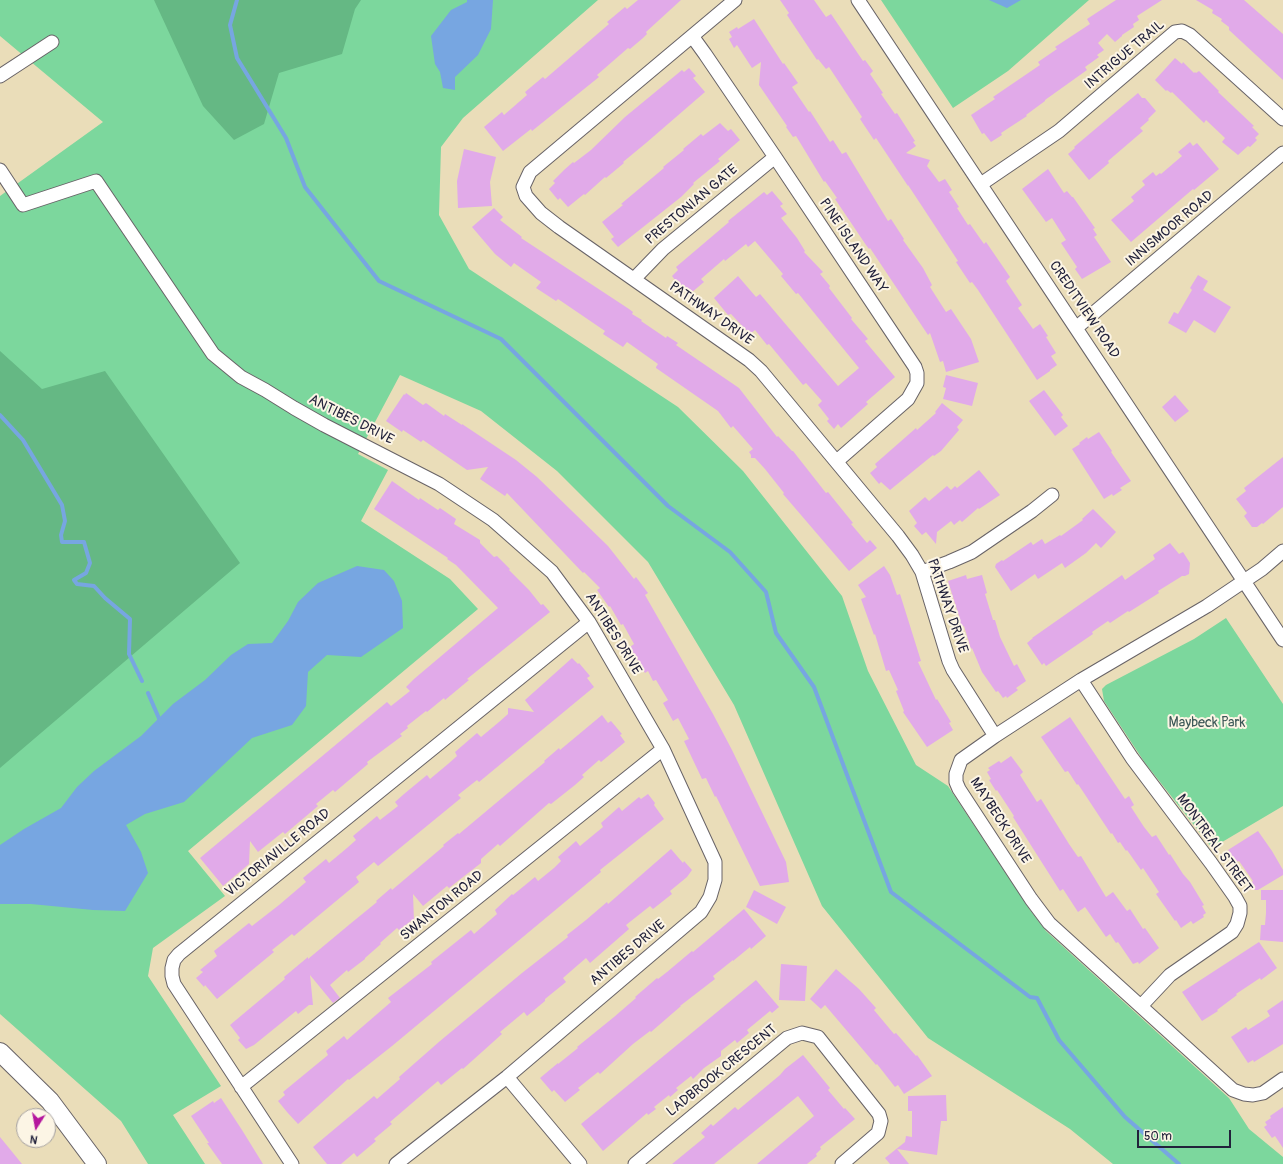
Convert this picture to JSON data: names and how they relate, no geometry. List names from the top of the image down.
{
  "streets": {
    "street": [
      "INTRIGUE TRAIL",
      "PRESTONIAN GATE",
      "INNISMOOR ROAD",
      "PINE ISLAND WAY",
      "CREDITVIEW ROAD",
      "PATHWAY DRIVE",
      "ANTIBES DRIVE",
      "MAYBECK DRIVE",
      "MONTREAL STREET",
      "VICTORIAVILLE ROAD",
      "SWANTON ROAD",
      "LADBROOK CRESCENT"
    ]
  },
  "crossings": [
    ["INTRIGUE TRAIL", "CREDITVIEW ROAD"],
    ["PRESTONIAN GATE", "PINE ISLAND WAY"],
    ["PRESTONIAN GATE", "PATHWAY DRIVE"],
    ["INNISMOOR ROAD", "CREDITVIEW ROAD"],
    ["PINE ISLAND WAY", "PATHWAY DRIVE"],
    ["CREDITVIEW ROAD", "MAYBECK DRIVE"],
    ["PATHWAY DRIVE", "MAYBECK DRIVE"],
    ["ANTIBES DRIVE", "VICTORIAVILLE ROAD"],
    ["ANTIBES DRIVE", "SWANTON ROAD"],
    ["MAYBECK DRIVE", "MONTREAL STREET"],
    ["VICTORIAVILLE ROAD", "SWANTON ROAD"]
  ],
  "parks": ["Maybeck Park"],
  "scale_bar": "50 m",
  "north": "bottom"
}
